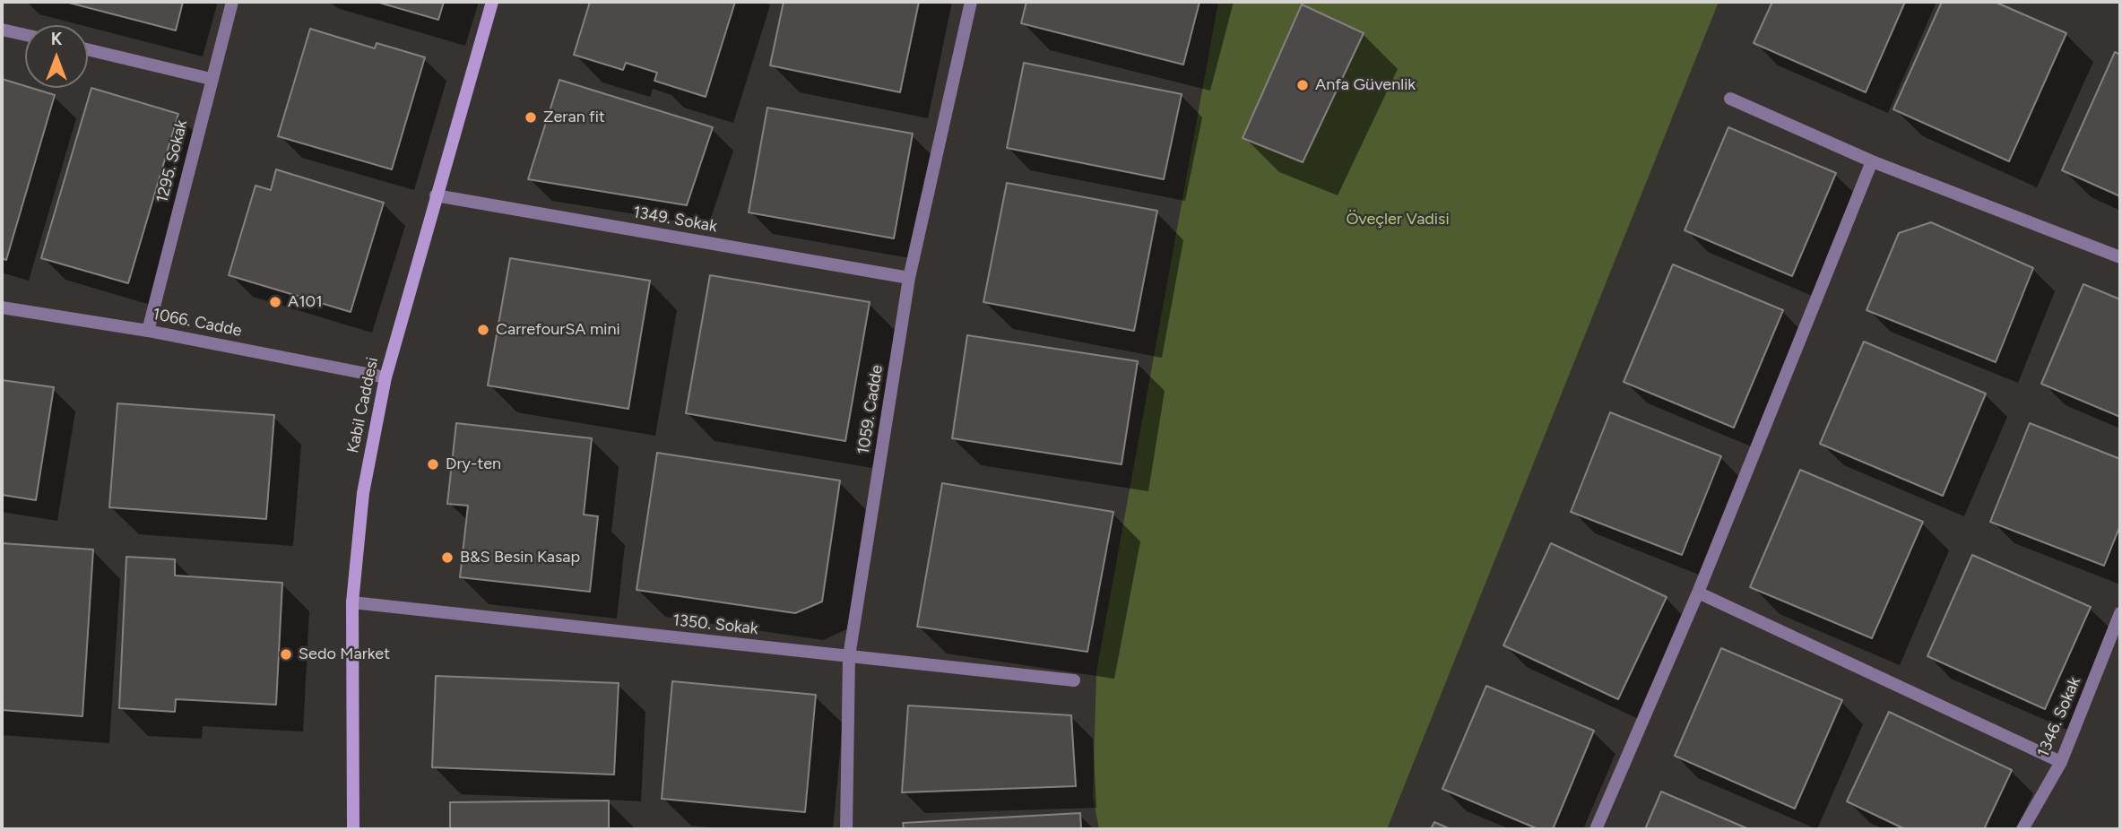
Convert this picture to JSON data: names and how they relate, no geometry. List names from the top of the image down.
{
  "streets": {
    "main road": ["Kabil Caddesi"],
    "street": [
      "1295. Sokak",
      "1349. Sokak",
      "1066. Cadde",
      "1059. Cadde",
      "1350. Sokak",
      "1346. Sokak"
    ]
  },
  "crossings": [
    ["1295. Sokak", "1066. Cadde"],
    ["1349. Sokak", "Kabil Caddesi"],
    ["1349. Sokak", "1059. Cadde"],
    ["1066. Cadde", "Kabil Caddesi"],
    ["Kabil Caddesi", "1350. Sokak"],
    ["1059. Cadde", "1350. Sokak"]
  ],
  "parks": ["Öveçler Vadisi"],
  "places": [
    "Anfa Güvenlik",
    "Zeran fit",
    "A101",
    "CarrefourSA mini",
    "Dry-ten",
    "B&S Besin Kasap",
    "Sedo Market"
  ],
  "north": "top"
}
